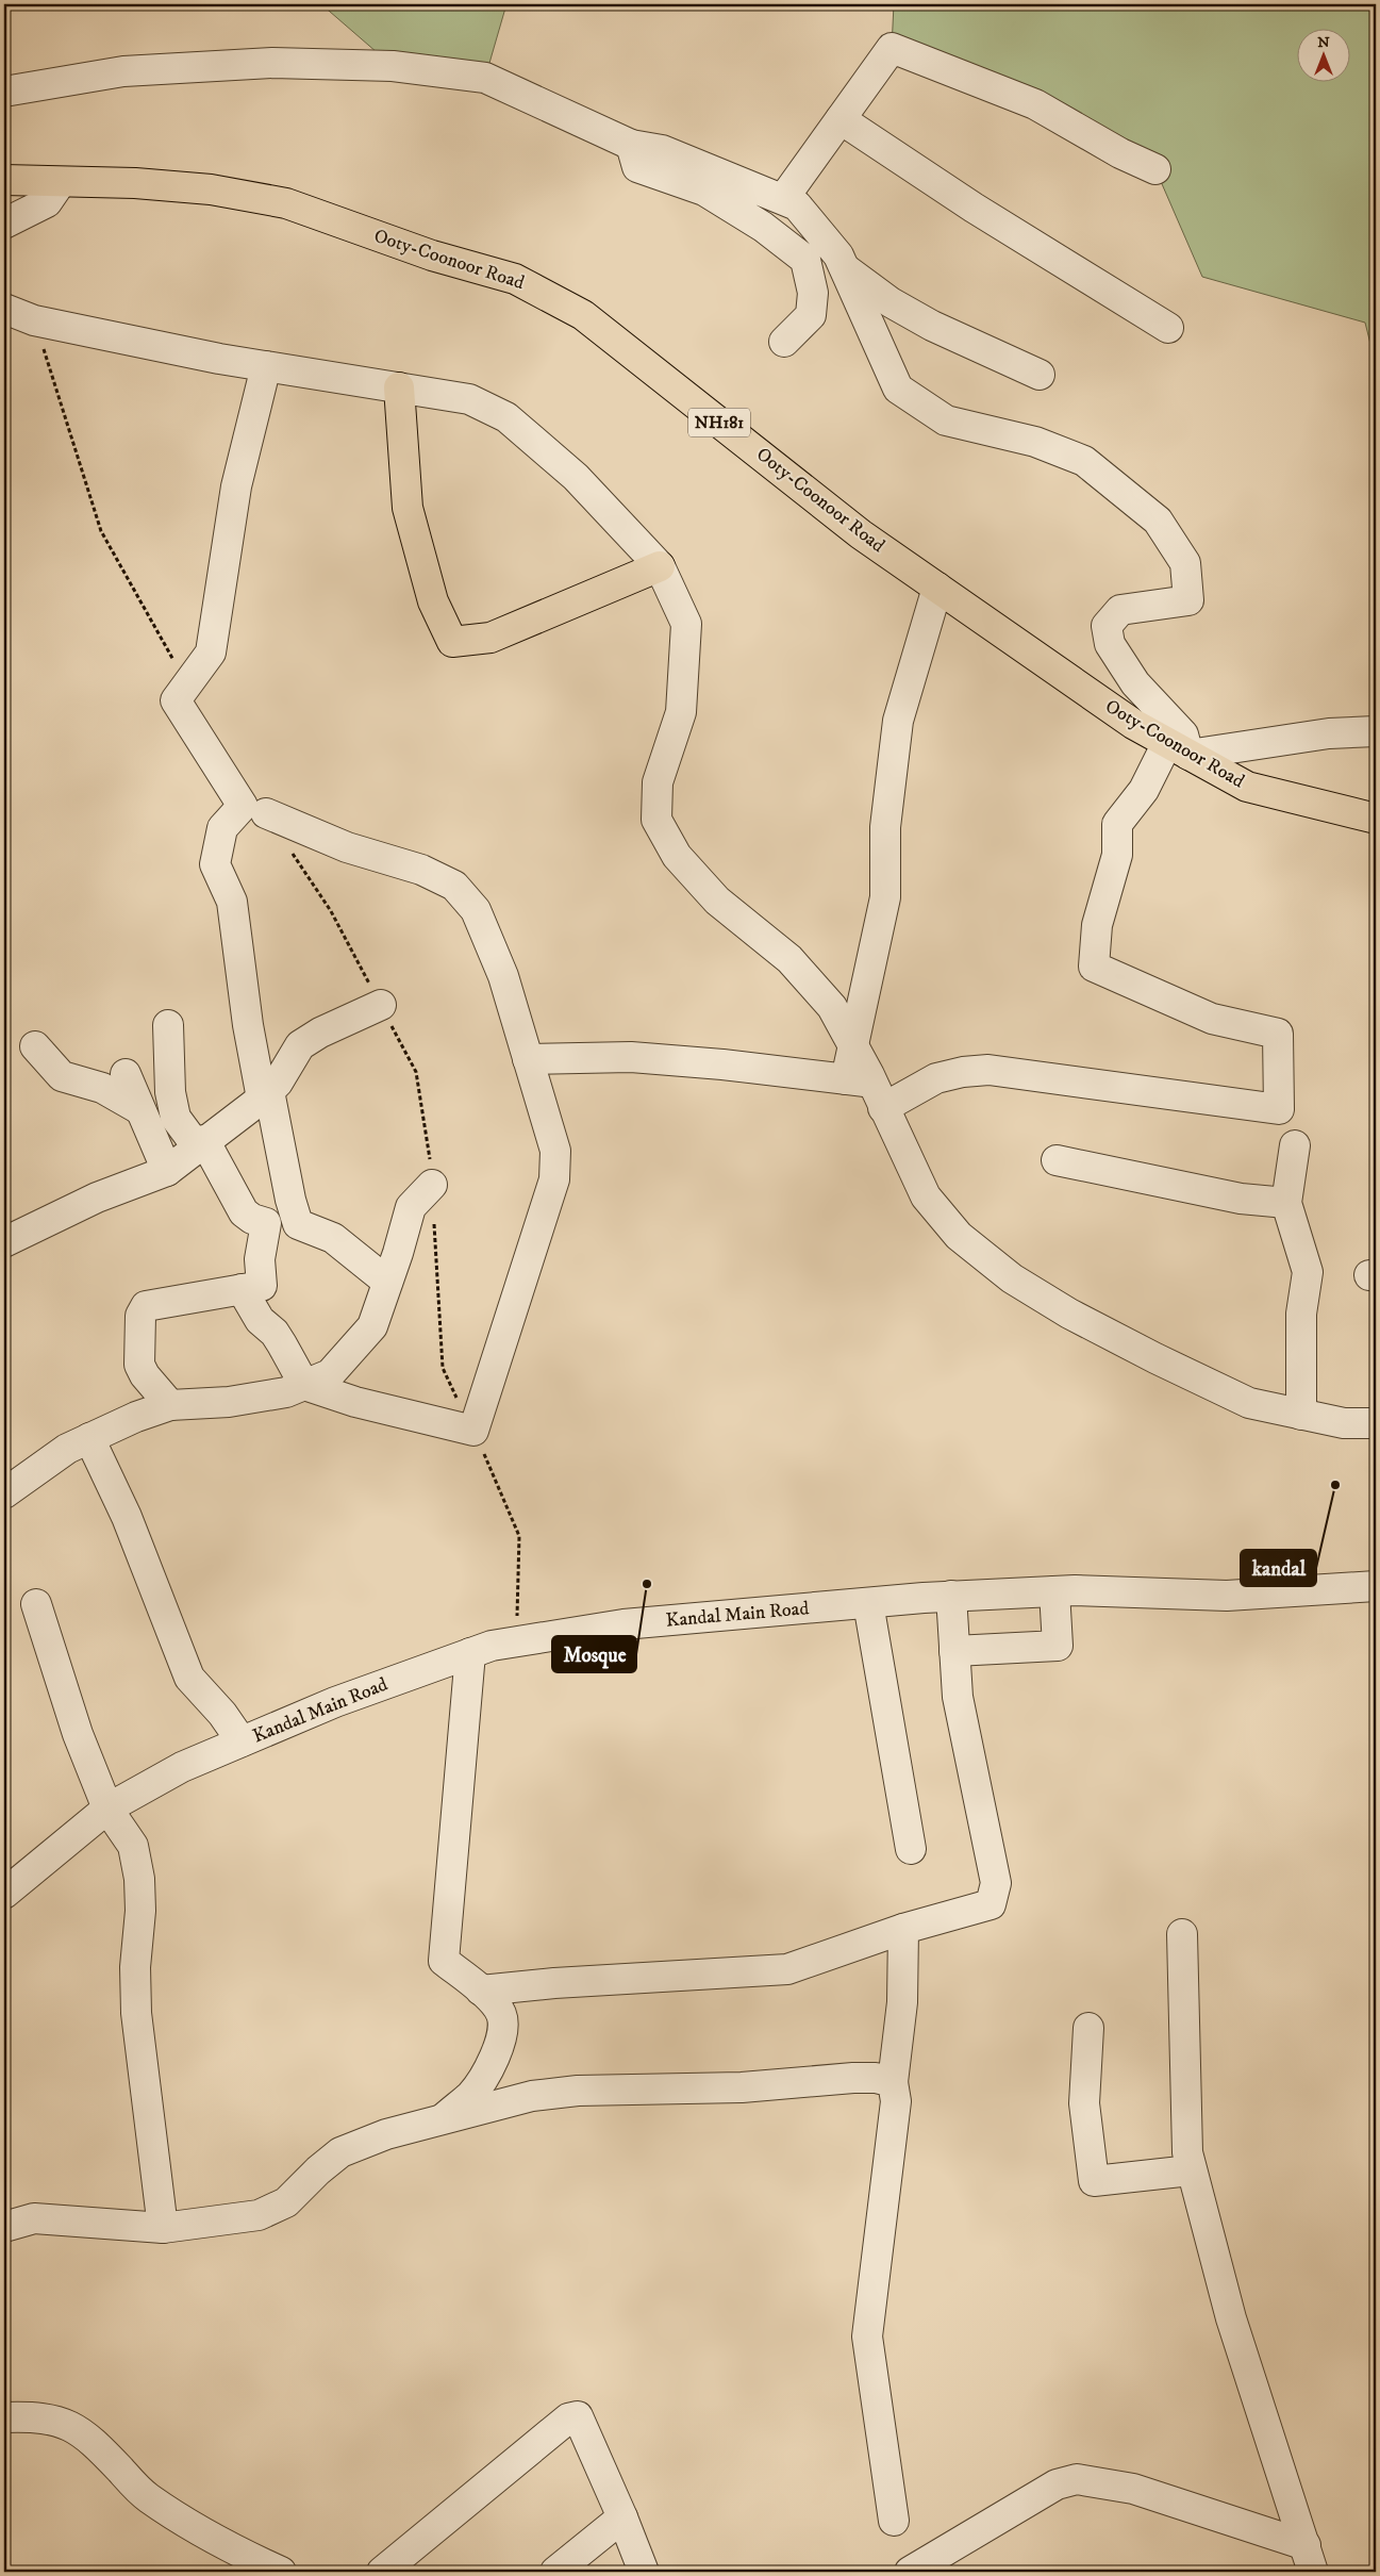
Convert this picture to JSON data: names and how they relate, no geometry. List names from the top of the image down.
{
  "streets": {
    "main road": ["Ooty-Coonoor Road", "NH181"],
    "street": ["Kandal Main Road"]
  },
  "places": ["kandal", "Mosque"],
  "north": "top"
}
